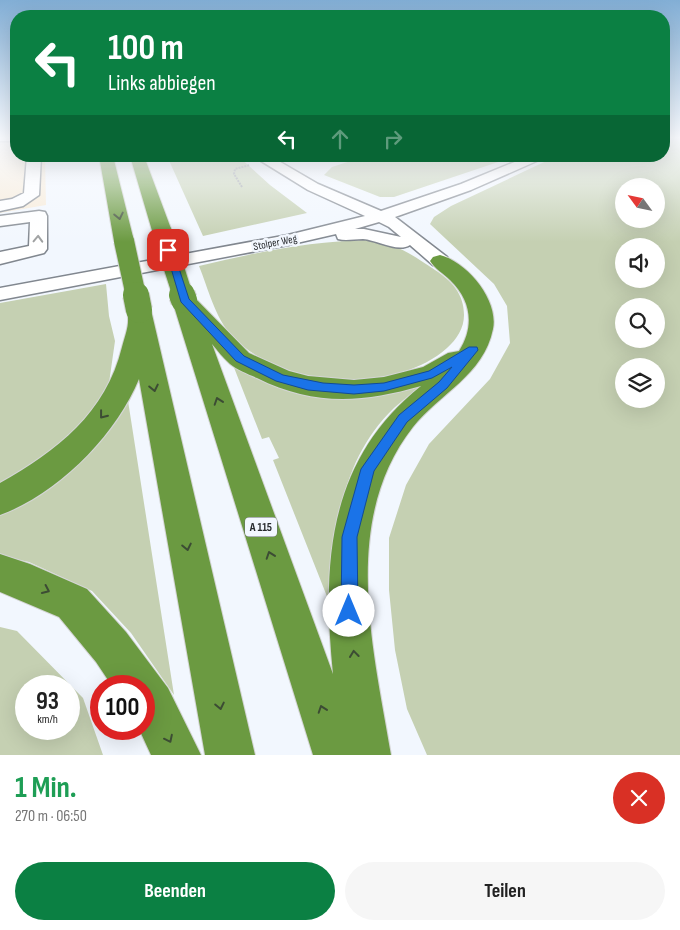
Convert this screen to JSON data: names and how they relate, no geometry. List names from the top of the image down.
{
  "streets": {
    "highway": ["A 115"],
    "street": ["Stolper Weg"]
  },
  "north": "top left",
  "page": {
    "turn": ["100 m", "Links abbiegen"],
    "speed": "93 km/h",
    "limit": "100",
    "heading": ["1 Min.", "270 m · 06:50"],
    "buttons": ["Beenden", "Teilen"]
  }
}
